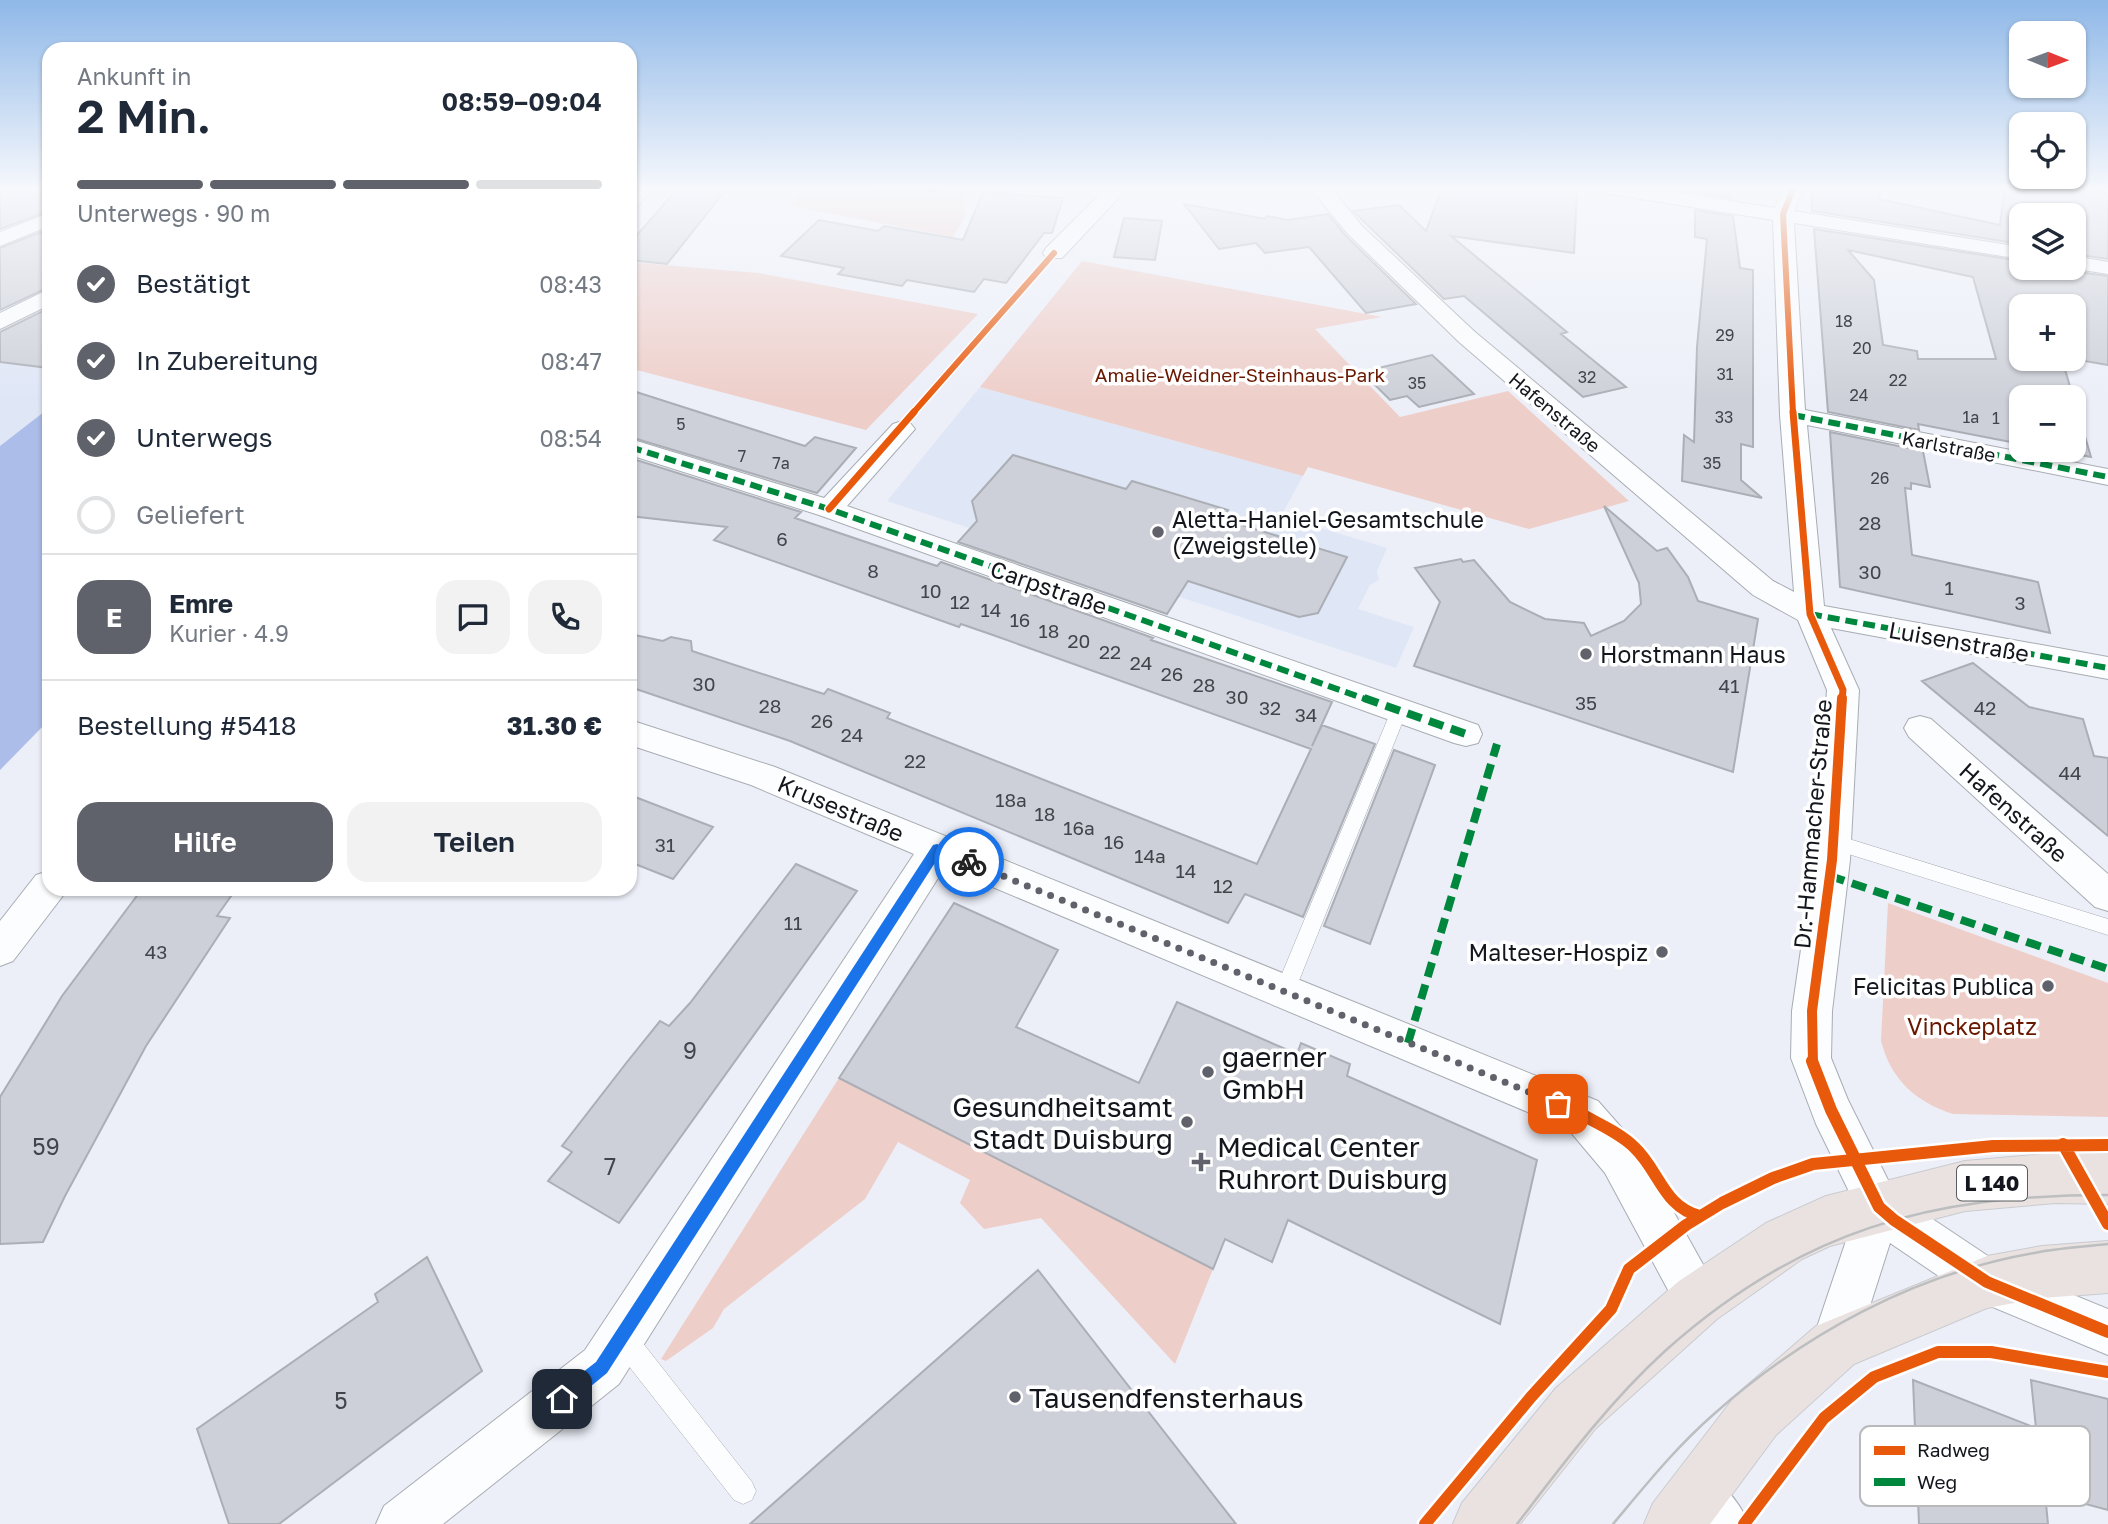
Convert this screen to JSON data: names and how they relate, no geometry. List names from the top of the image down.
{
  "streets": {
    "main road": ["L 140"],
    "street": [
      "Hafenstraße",
      "Karlstraße",
      "Carpstraße",
      "Luisenstraße",
      "Krusestraße",
      "Dr.-Hammacher-Straße"
    ]
  },
  "crossings": [
    ["Hafenstraße", "Luisenstraße"],
    ["Hafenstraße", "Dr.-Hammacher-Straße"],
    ["Karlstraße", "Dr.-Hammacher-Straße"],
    ["Luisenstraße", "Dr.-Hammacher-Straße"],
    ["Krusestraße", "L 140"],
    ["Dr.-Hammacher-Straße", "L 140"]
  ],
  "parks": ["Amalie-Weidner-Steinhaus-Park", "Vinckeplatz"],
  "places": {
    "other": [
      "Aletta-Haniel-Gesamtschule (Zweigstelle)",
      "Horstmann Haus",
      "Malteser-Hospiz",
      "Felicitas Publica",
      "gaerner GmbH",
      "Gesundheitsamt Stadt Duisburg",
      "Tausendfensterhaus"
    ],
    "health": ["Medical Center Ruhrort Duisburg"]
  },
  "house_numbers": [
    "18",
    "29",
    "20",
    "31",
    "32",
    "22",
    "35",
    "24",
    "33",
    "1a",
    "1",
    "5",
    "7",
    "7a",
    "35",
    "26",
    "28",
    "6",
    "8",
    "30",
    "1",
    "10",
    "12",
    "3",
    "14",
    "16",
    "18",
    "20",
    "22",
    "24",
    "26",
    "30",
    "28",
    "41",
    "30",
    "35",
    "28",
    "32",
    "42",
    "34",
    "26",
    "24",
    "22",
    "44",
    "18a",
    "18",
    "16a",
    "16",
    "31",
    "14a",
    "14",
    "12",
    "11",
    "43",
    "9",
    "59",
    "7",
    "5"
  ],
  "legend": ["Radweg", "Weg"],
  "north": "right",
  "page": {
    "map_buttons": ["+", "−"],
    "heading": ["2 Min.", "Ankunft in", "08:59–09:04"],
    "panel": [
      "Emre",
      "Kurier · 4.9",
      "Bestellung #5418",
      "31.30 €"
    ],
    "bar": "Unterwegs · 90 m",
    "list": [
      ["Bestätigt", "08:43"],
      ["In Zubereitung", "08:47"],
      ["Unterwegs", "08:54"],
      "Geliefert"
    ],
    "round": "E",
    "buttons": ["Hilfe", "Teilen"]
  }
}
